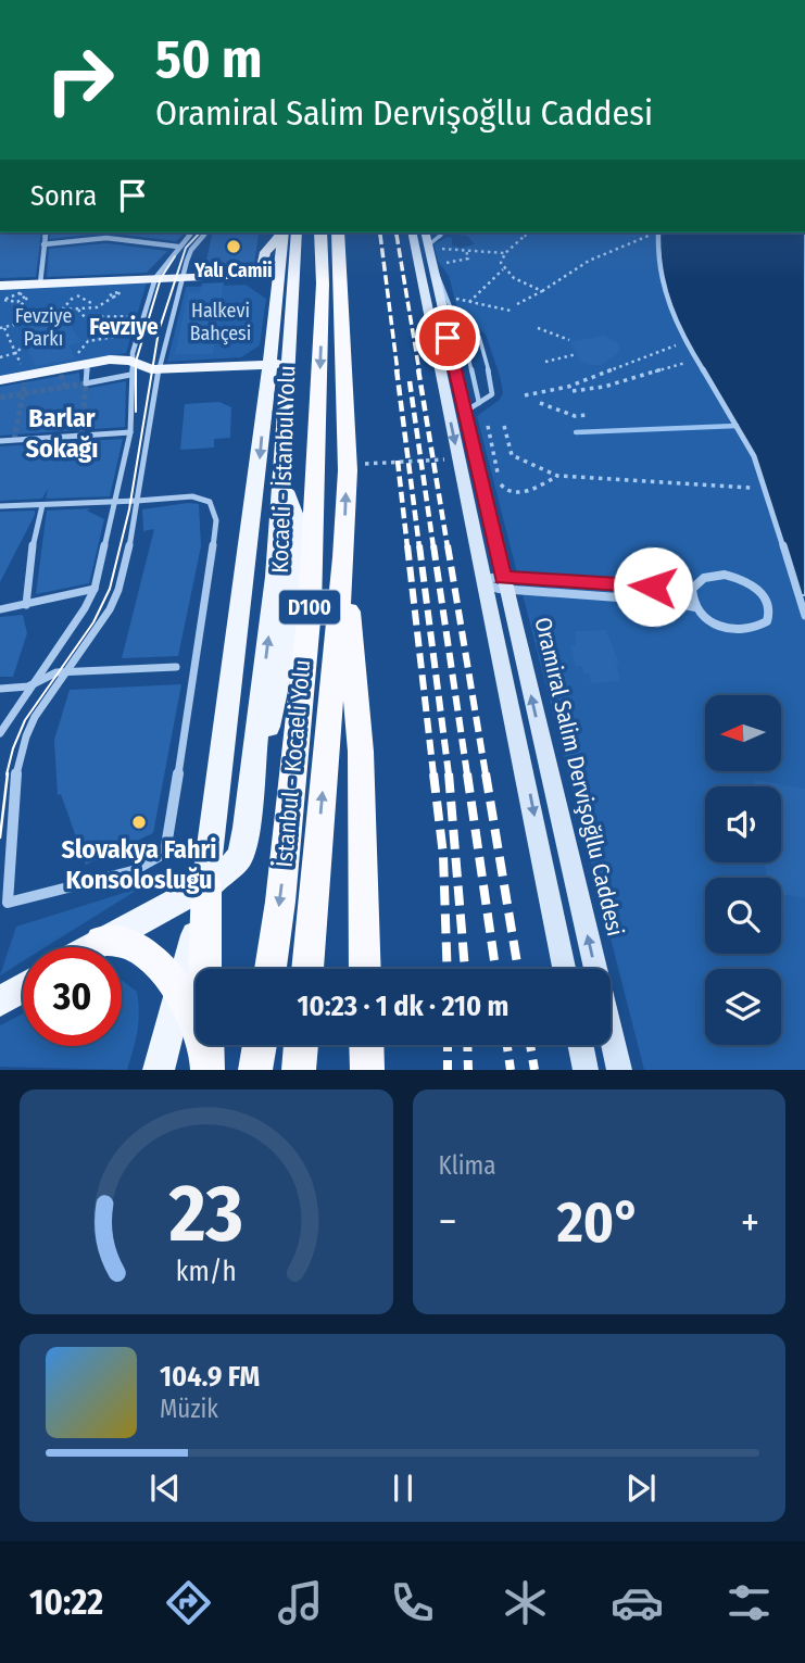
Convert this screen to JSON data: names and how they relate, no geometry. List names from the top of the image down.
{
  "streets": {
    "highway": ["Kocaeli - İstanbul Yolu", "D100", "İstanbul - Kocaeli Yolu"],
    "main road": ["Oramiral Salim Dervişoğllu Caddesi"]
  },
  "districts": ["Fevziye", "Barlar Sokağı"],
  "parks": ["Halkevi Bahçesi", "Fevziye Parkı"],
  "places": ["Yalı Camii", "Slovakya Fahri Konsolosluğu"],
  "north": "left",
  "page": {
    "turn": ["50 m", "Oramiral Salim Dervişoğllu Caddesi"],
    "then": "Sonra",
    "limit": "30",
    "trip": "10:23 · 1 dk · 210 m",
    "tile": "Klima",
    "heat": ["−", "20°", "+"],
    "song": ["104.9 FM", "Müzik"],
    "tabs": "10:22",
    "gauge": ["23", "km/h"]
  }
}
